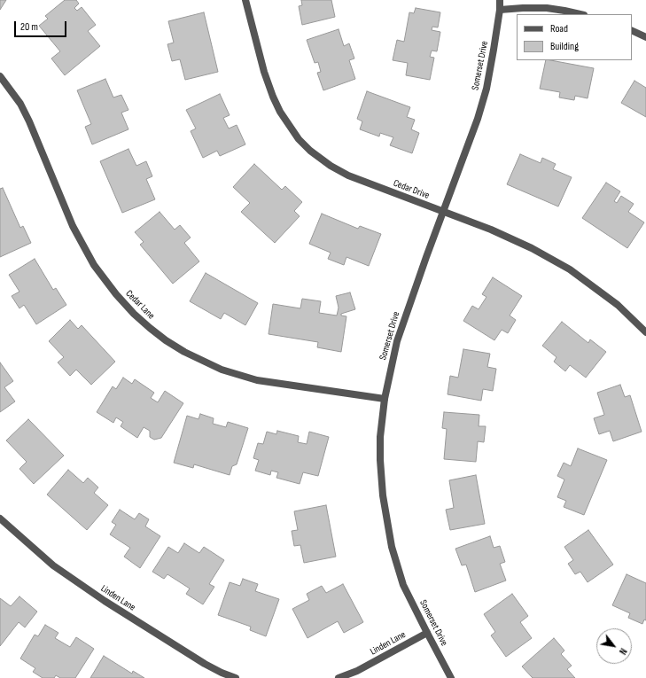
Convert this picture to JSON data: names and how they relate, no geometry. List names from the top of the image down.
{
  "streets": {
    "street": [
      "Somerset Drive",
      "Cedar Drive",
      "Cedar Lane",
      "Linden Lane"
    ]
  },
  "crossings": [
    ["Somerset Drive", "Cedar Drive"],
    ["Somerset Drive", "Cedar Lane"],
    ["Somerset Drive", "Linden Lane"]
  ],
  "legend": ["Road", "Building"],
  "scale_bar": "20 m",
  "north": "bottom right"
}
